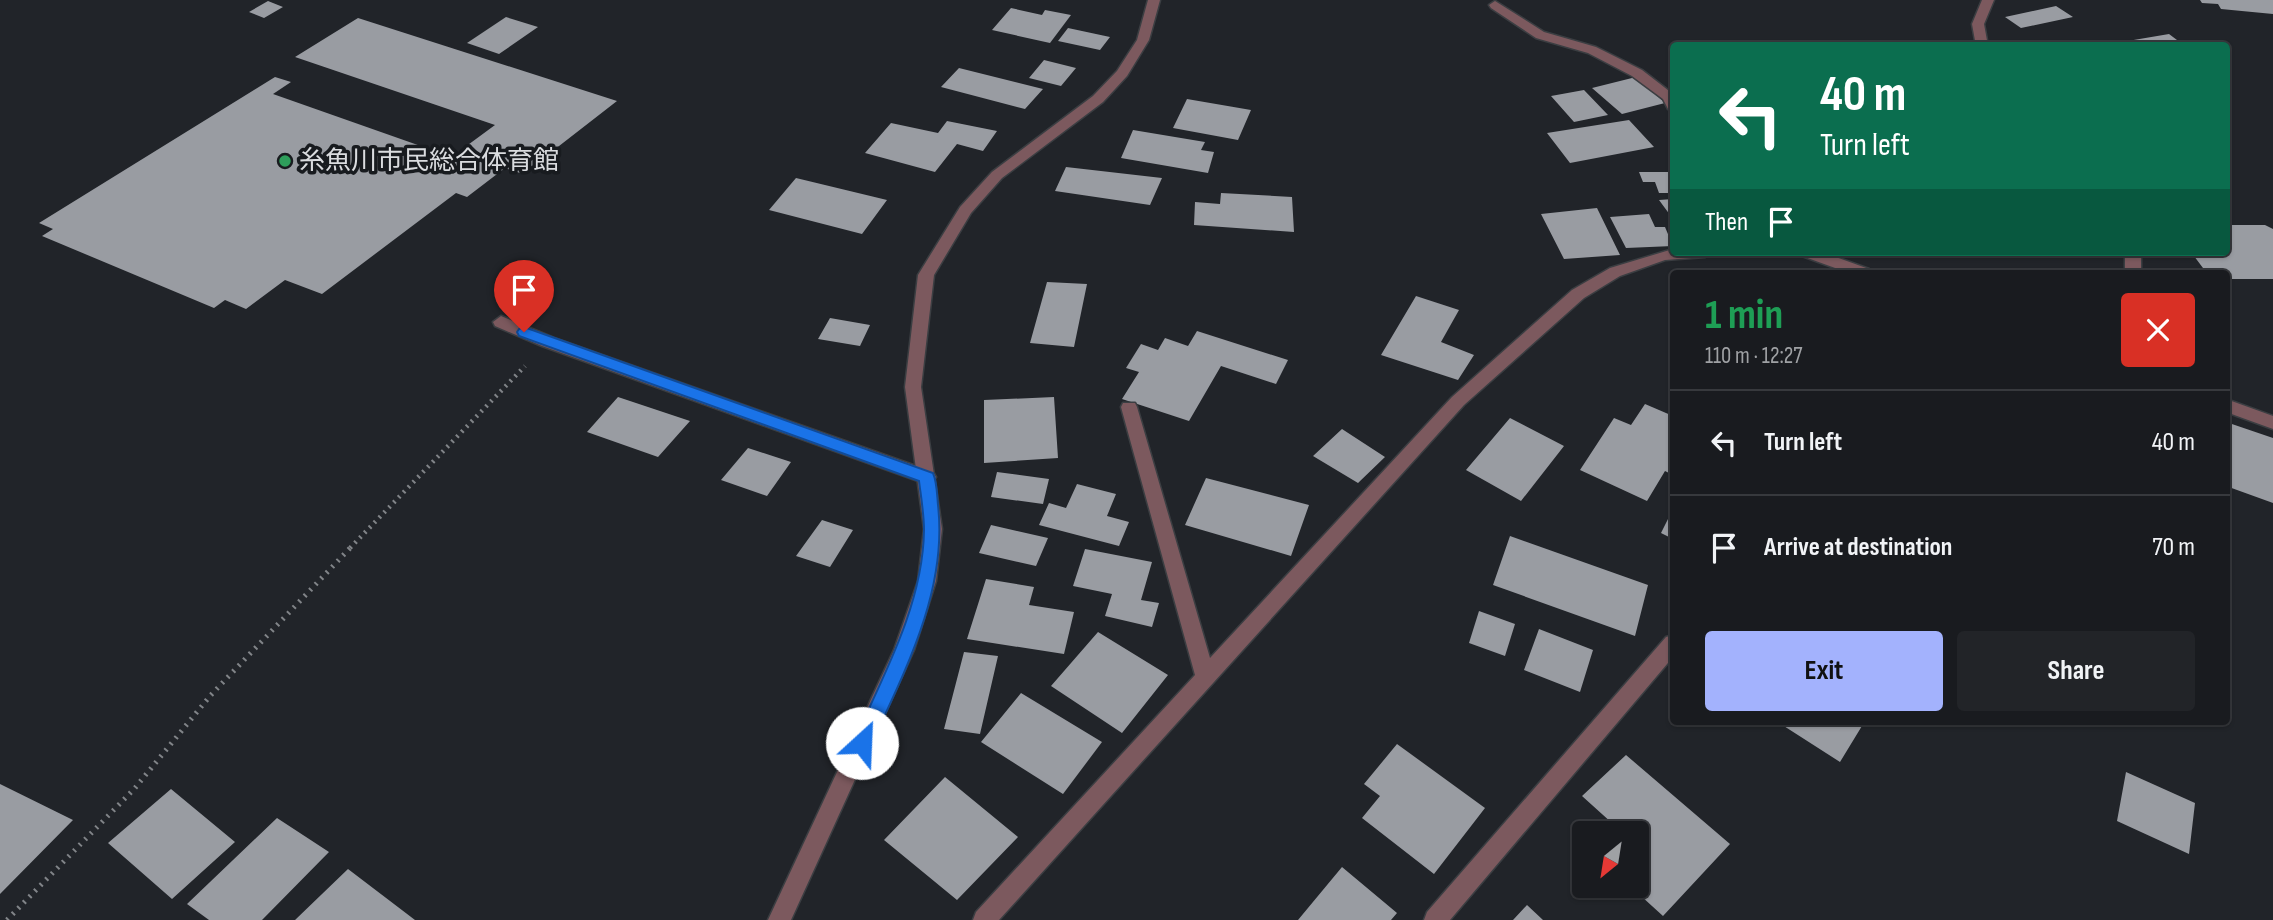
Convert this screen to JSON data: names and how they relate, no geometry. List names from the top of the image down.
{
  "places": ["糸魚川市民総合体育館"],
  "north": "bottom left",
  "page": {
    "turn": ["40 m", "Turn left"],
    "then": "Then",
    "heading": ["1 min", "110 m · 12:27"],
    "list": [
      {
        "name": "Turn left",
        "value": "40 m"
      },
      {
        "name": "Arrive at destination",
        "value": "70 m"
      }
    ],
    "buttons": ["Exit", "Share"]
  }
}
